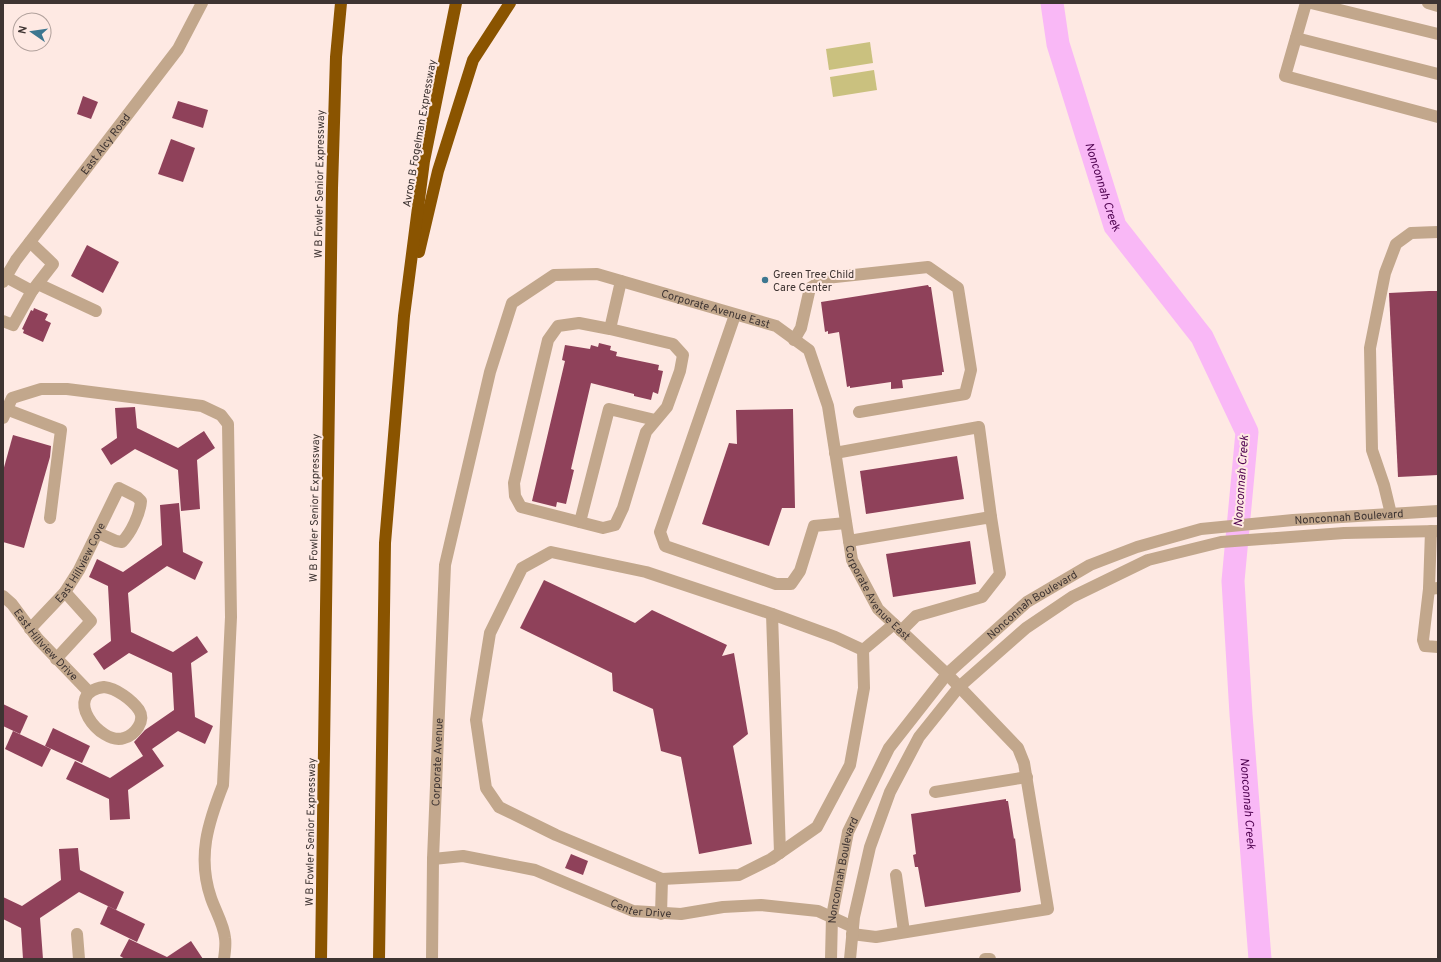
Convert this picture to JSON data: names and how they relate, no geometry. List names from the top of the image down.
{
  "streets": {
    "highway": ["Avron B Fogelman Expressway", "W B Fowler Senior Expressway"],
    "street": [
      "East Alcy Road",
      "Corporate Avenue East",
      "Nonconnah Boulevard",
      "East Hillview Cove",
      "East Hillview Drive",
      "Corporate Avenue",
      "Center Drive"
    ]
  },
  "crossings": [
    ["Corporate Avenue East", "Nonconnah Boulevard"],
    ["Corporate Avenue East", "Corporate Avenue"],
    ["Nonconnah Boulevard", "Center Drive"],
    ["East Hillview Cove", "East Hillview Drive"],
    ["Corporate Avenue", "Center Drive"]
  ],
  "water": ["Nonconnah Creek"],
  "places": ["Green Tree Child Care Center"],
  "north": "left"
}
